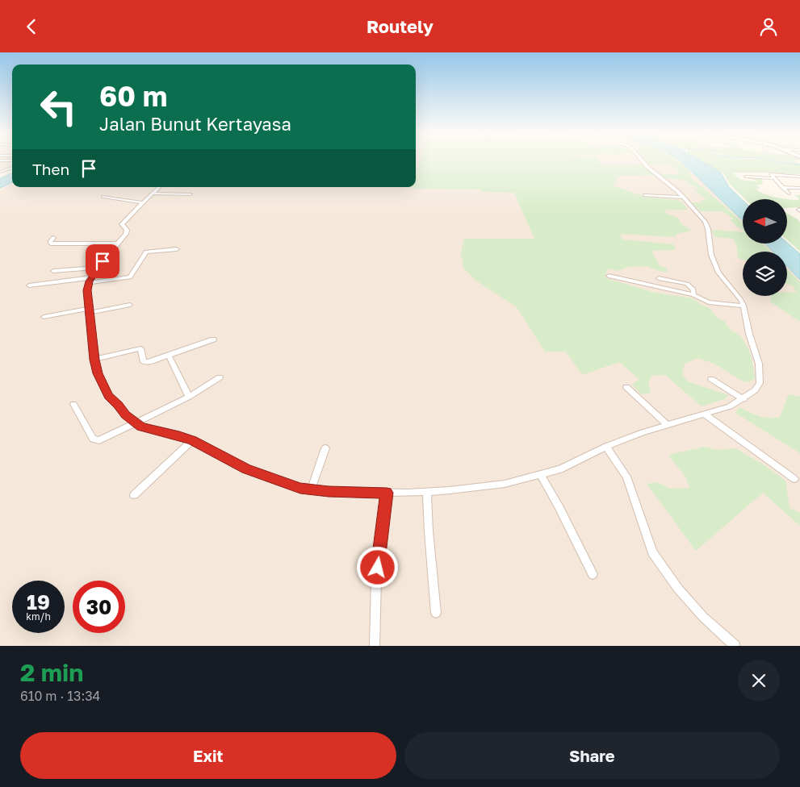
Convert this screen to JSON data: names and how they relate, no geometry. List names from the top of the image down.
{
  "north": "left",
  "page": {
    "header": "Routely",
    "turn": ["60 m", "Jalan Bunut Kertayasa"],
    "then": "Then",
    "speed": "19 km/h",
    "limit": "30",
    "heading": ["2 min", "610 m · 13:34"],
    "buttons": ["Exit", "Share"]
  }
}
